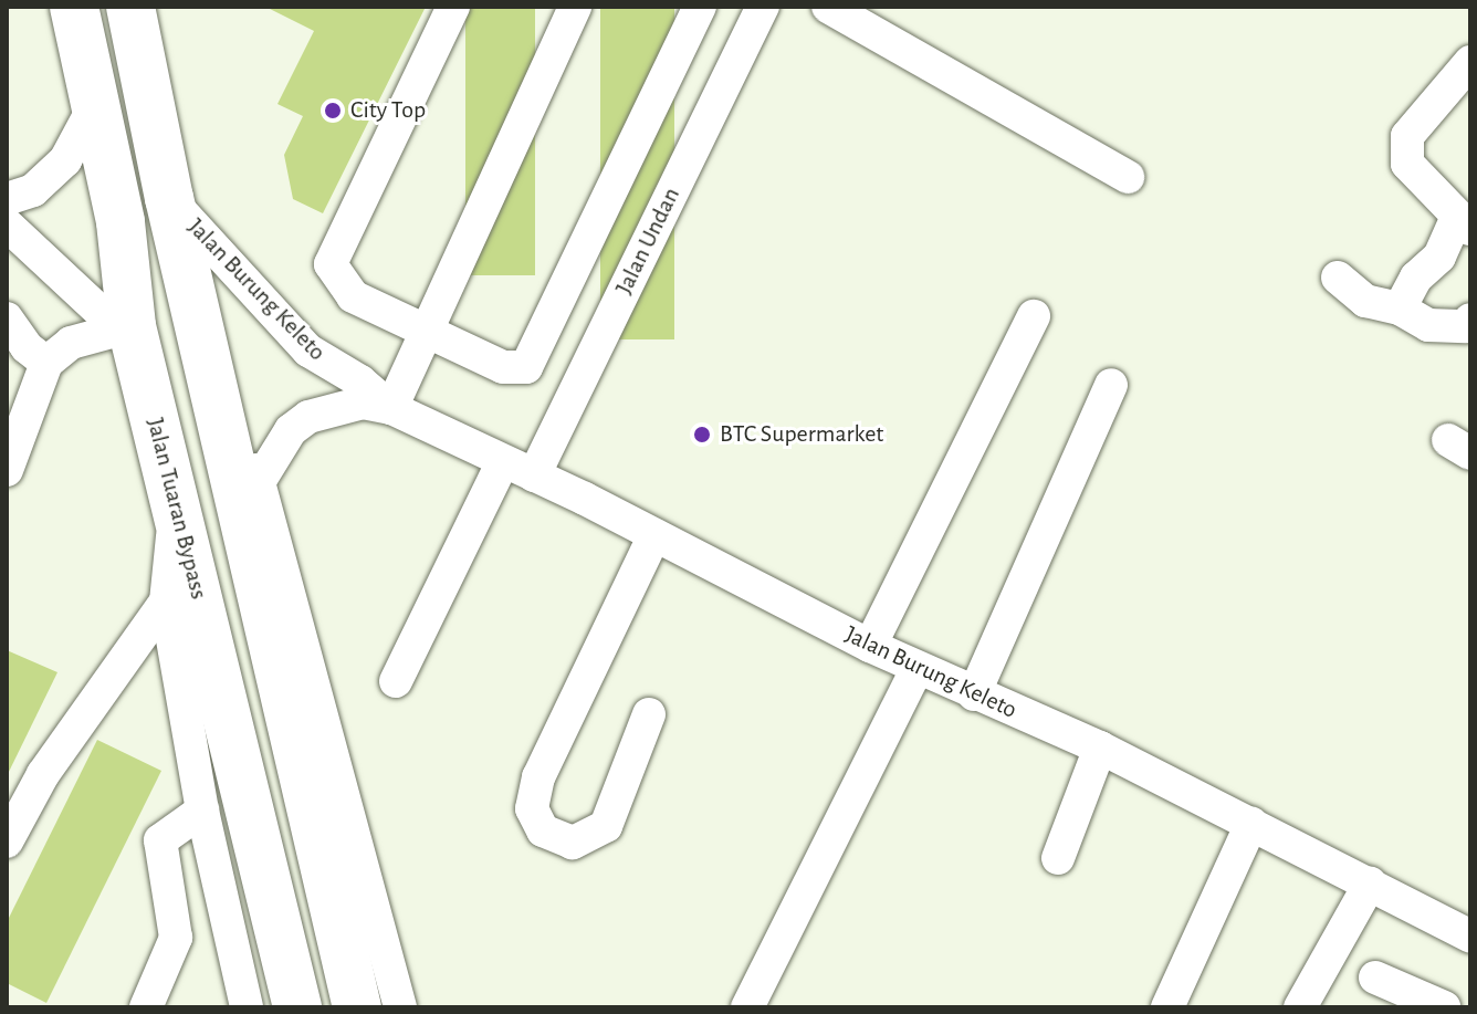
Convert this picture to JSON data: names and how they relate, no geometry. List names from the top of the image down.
{
  "streets": {
    "highway": ["Jalan Tuaran Bypass"],
    "street": ["Jalan Undan", "Jalan Burung Keleto"]
  },
  "crossings": [
    ["Jalan Undan", "Jalan Burung Keleto"]
  ],
  "places": ["City Top", "BTC Supermarket"]
}
